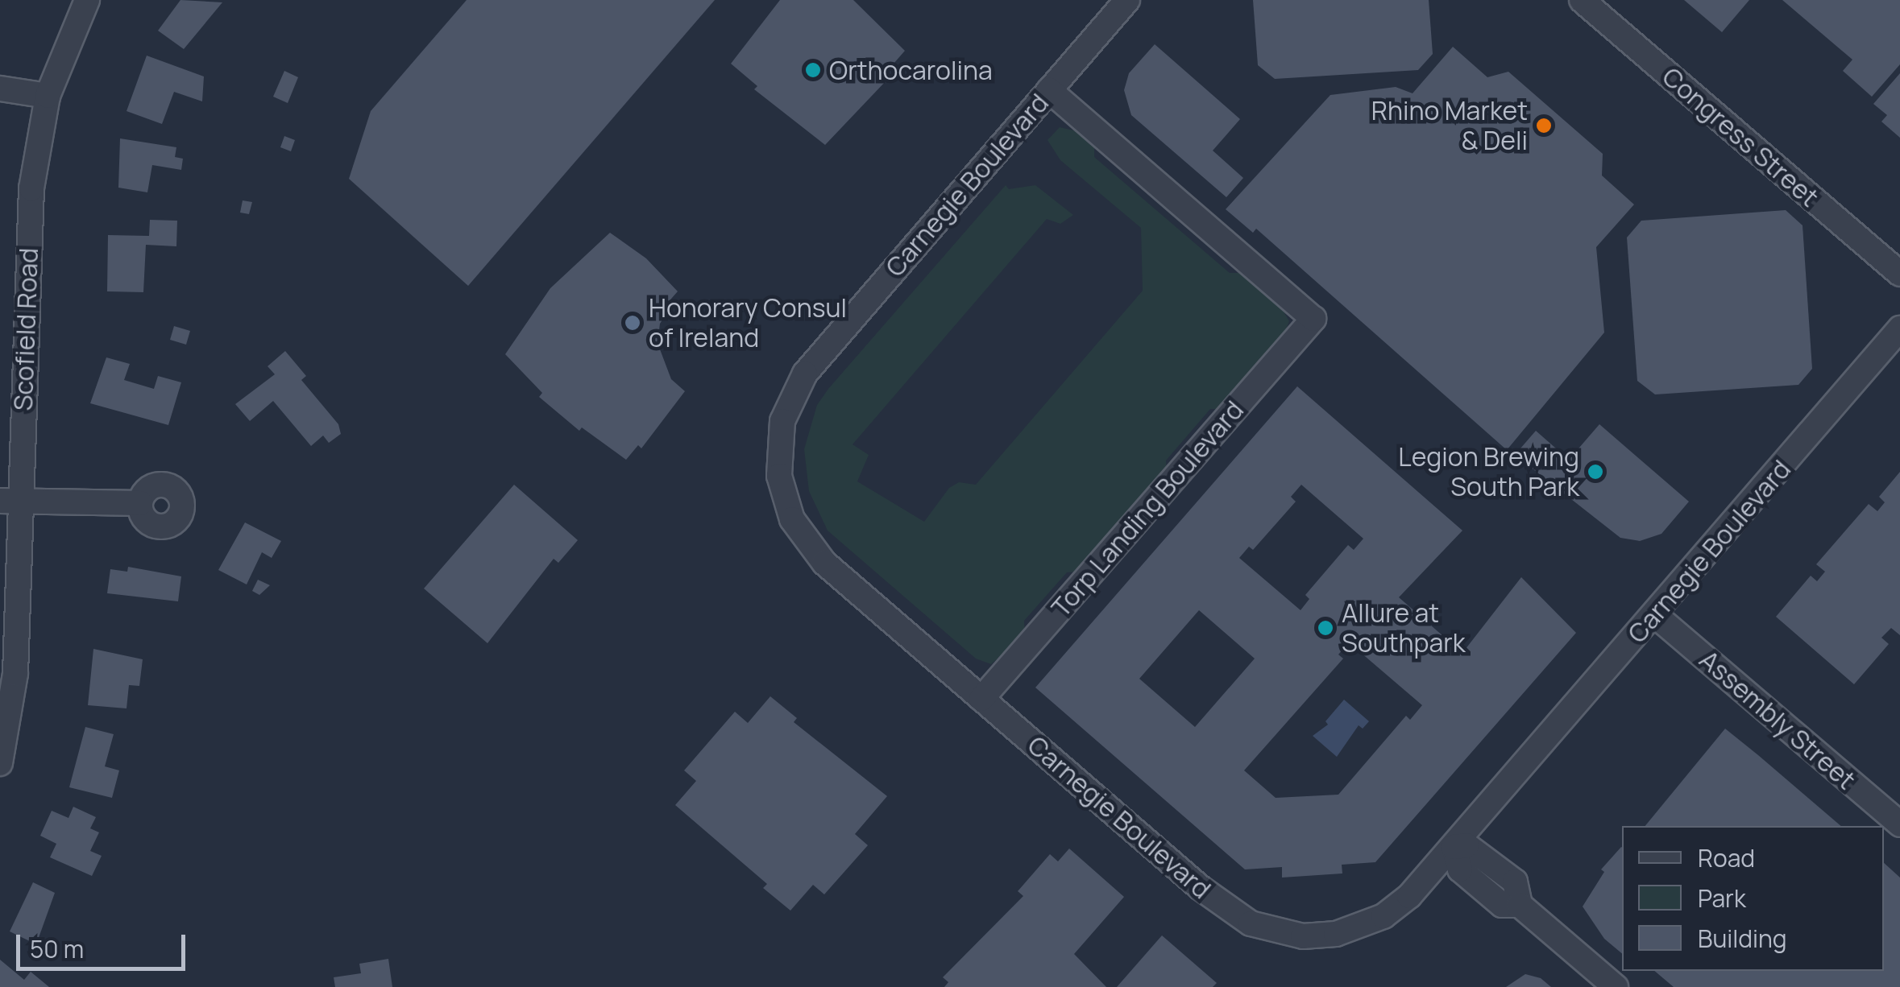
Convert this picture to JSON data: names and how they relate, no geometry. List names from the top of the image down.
{
  "streets": {
    "street": [
      "Congress Street",
      "Carnegie Boulevard",
      "Scofield Road",
      "Torp Landing Boulevard",
      "Assembly Street"
    ]
  },
  "crossings": [
    ["Carnegie Boulevard", "Torp Landing Boulevard"],
    ["Carnegie Boulevard", "Assembly Street"]
  ],
  "places": [
    "Orthocarolina",
    "Rhino Market & Deli",
    "Honorary Consul of Ireland",
    "Legion Brewing South Park",
    "Allure at Southpark"
  ],
  "legend": ["Road", "Park", "Building"],
  "scale_bar": "50 m"
}
